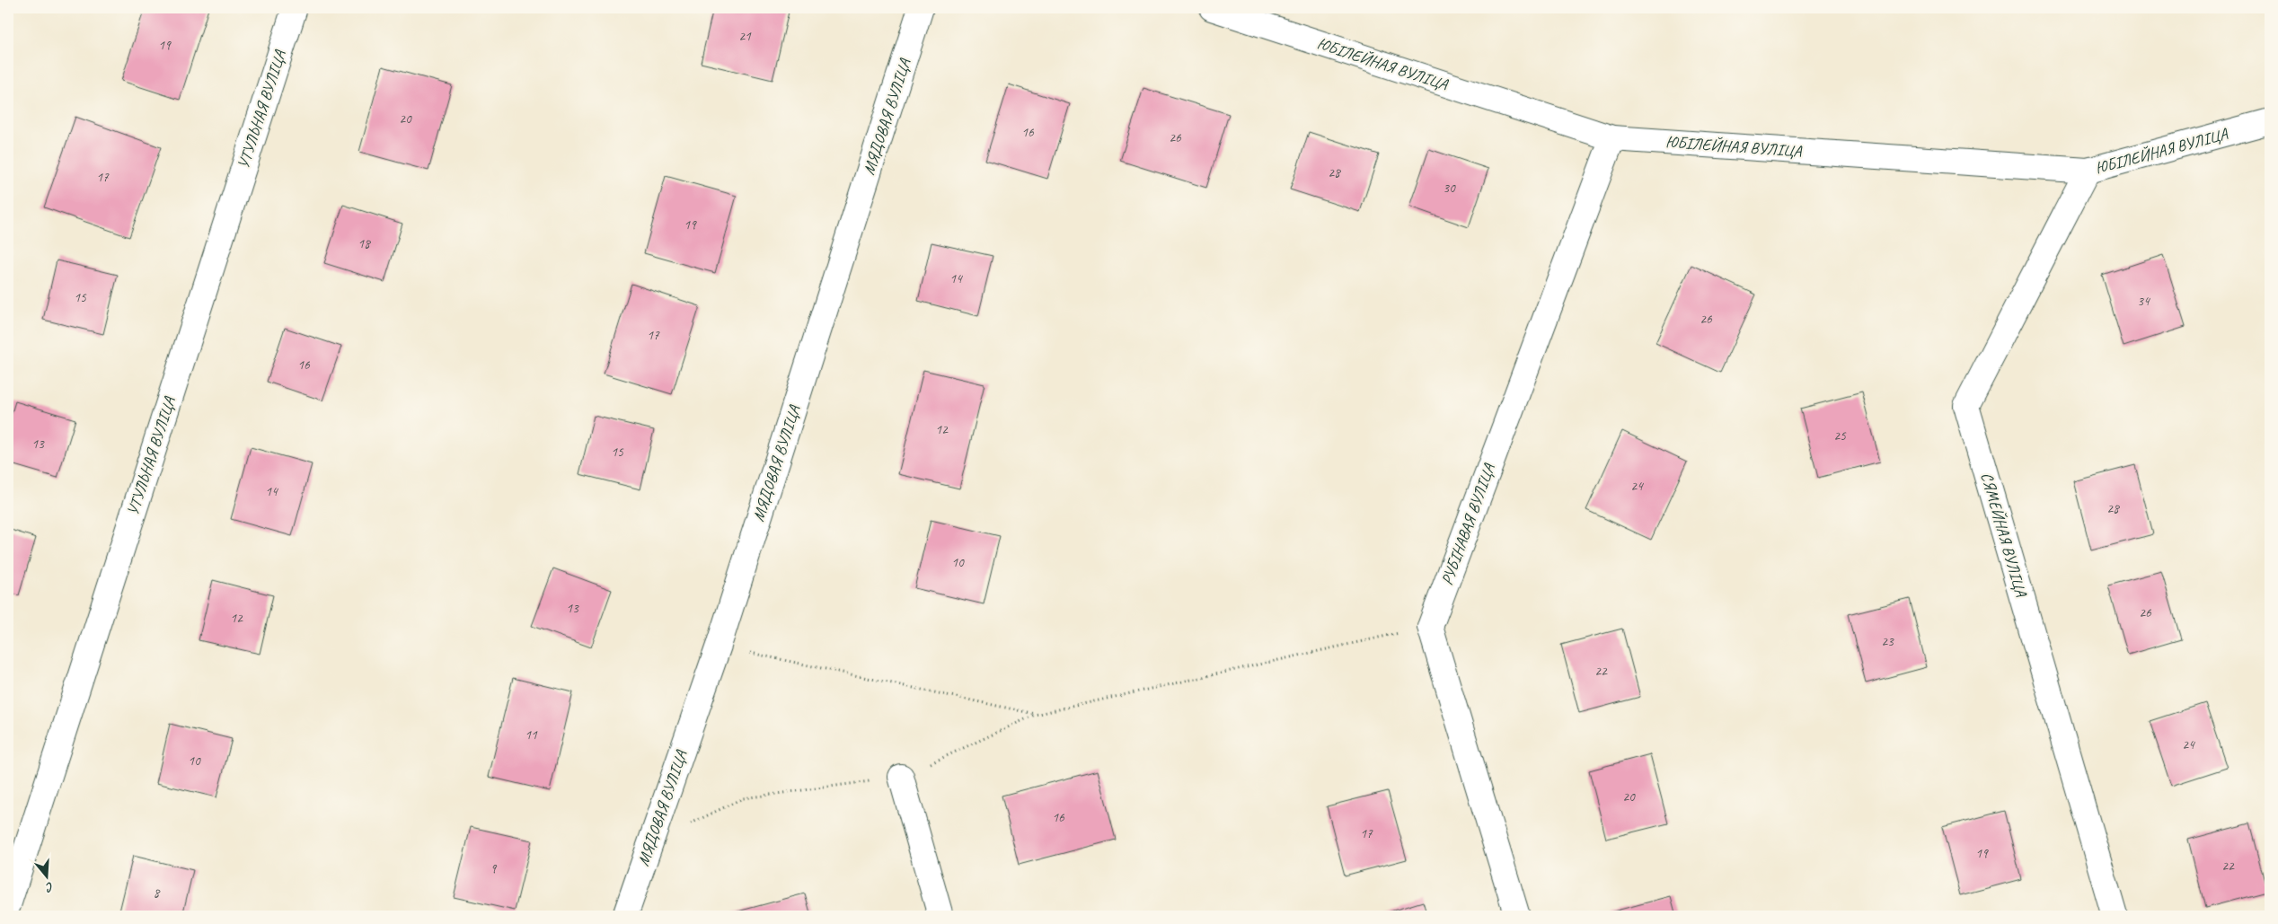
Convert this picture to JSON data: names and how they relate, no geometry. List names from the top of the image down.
{
  "streets": {
    "street": [
      "ЮБІЛЕЙНАЯ ВУЛІЦА",
      "УТУЛЬНАЯ ВУЛІЦА",
      "МЯДОВАЯ ВУЛІЦА",
      "РУБІНАВАЯ ВУЛІЦА",
      "СЯМЕЙНАЯ ВУЛІЦА"
    ]
  },
  "crossings": [
    ["ЮБІЛЕЙНАЯ ВУЛІЦА", "РУБІНАВАЯ ВУЛІЦА"],
    ["ЮБІЛЕЙНАЯ ВУЛІЦА", "СЯМЕЙНАЯ ВУЛІЦА"]
  ],
  "house_numbers": [
    "21",
    "19",
    "20",
    "16",
    "26",
    "28",
    "17",
    "30",
    "19",
    "18",
    "14",
    "15",
    "34",
    "26",
    "17",
    "16",
    "12",
    "25",
    "13",
    "15",
    "24",
    "14",
    "28",
    "10",
    "13",
    "26",
    "12",
    "23",
    "22",
    "11",
    "24",
    "10",
    "20",
    "16",
    "17",
    "19",
    "22",
    "9",
    "8"
  ],
  "north": "bottom"
}
